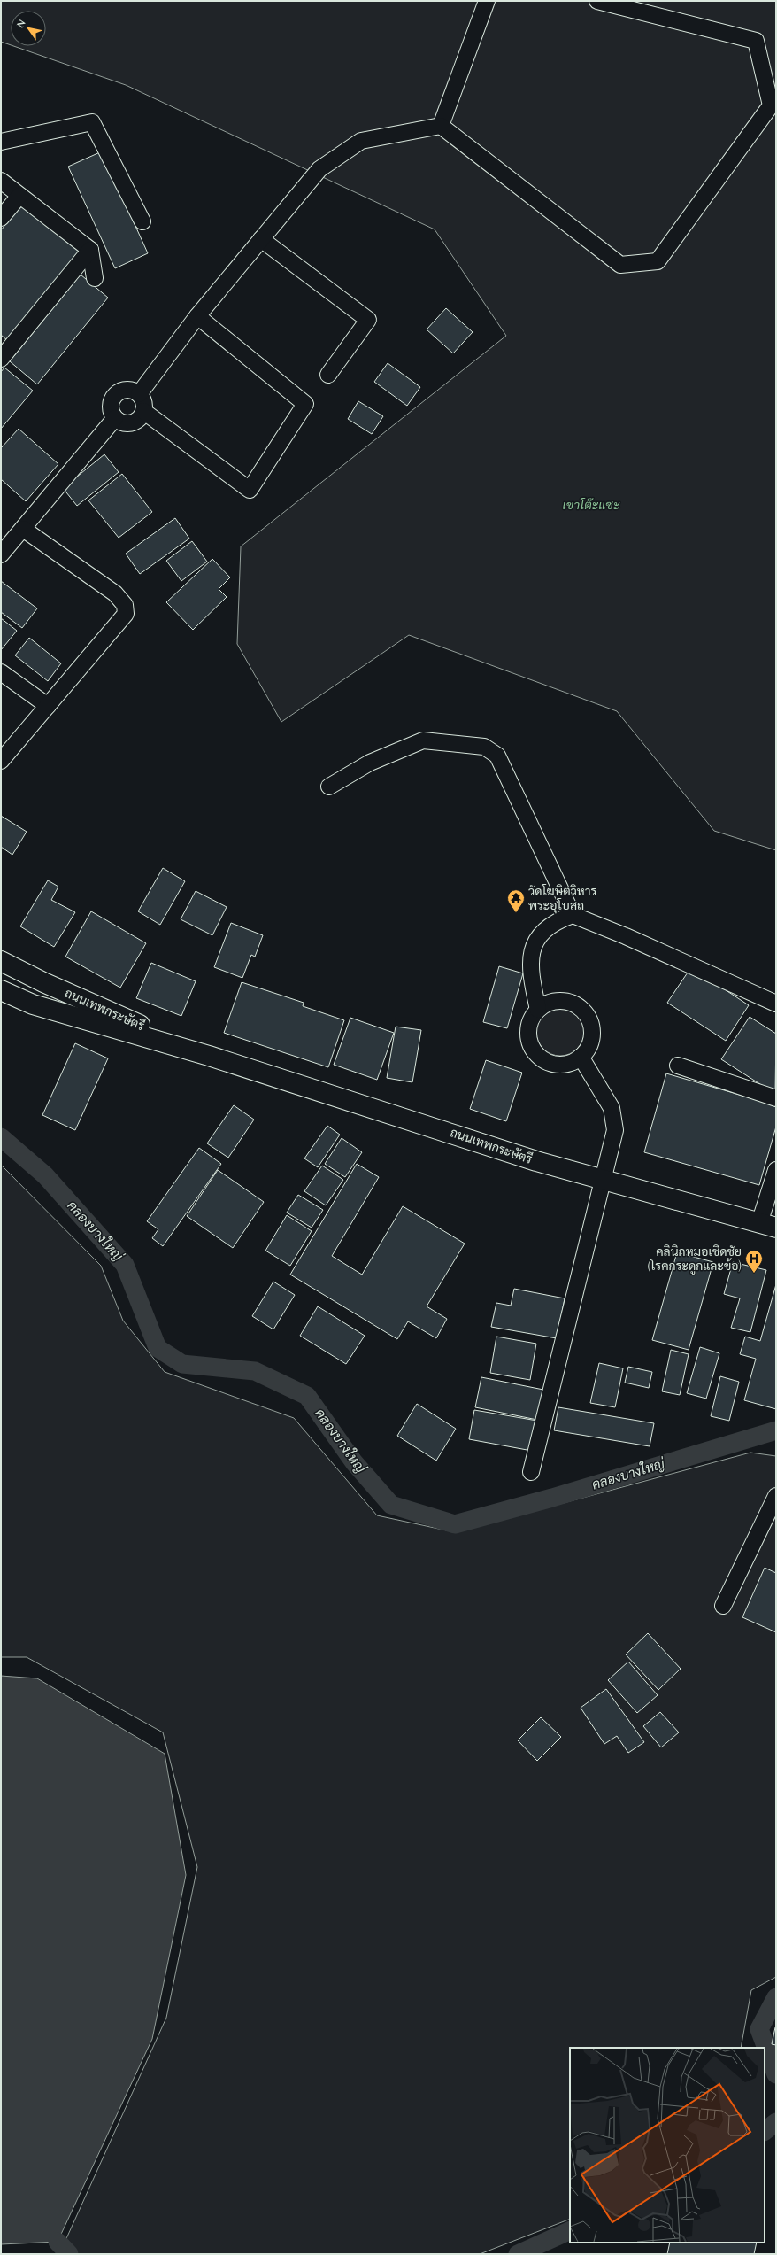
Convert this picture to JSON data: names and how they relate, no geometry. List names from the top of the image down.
{
  "streets": {
    "main road": ["ถนนเทพกระษัตรี"]
  },
  "water": ["คลองบางใหญ่"],
  "parks": ["เขาโต๊ะแซะ"],
  "places": {
    "temple": ["วัดโฆษิตวิหาร พระอุโบสถ"],
    "hospital": ["คลินิกหมอเชิดชัย (โรคกระดูกและข้อ)"]
  },
  "north": "top left"
}
